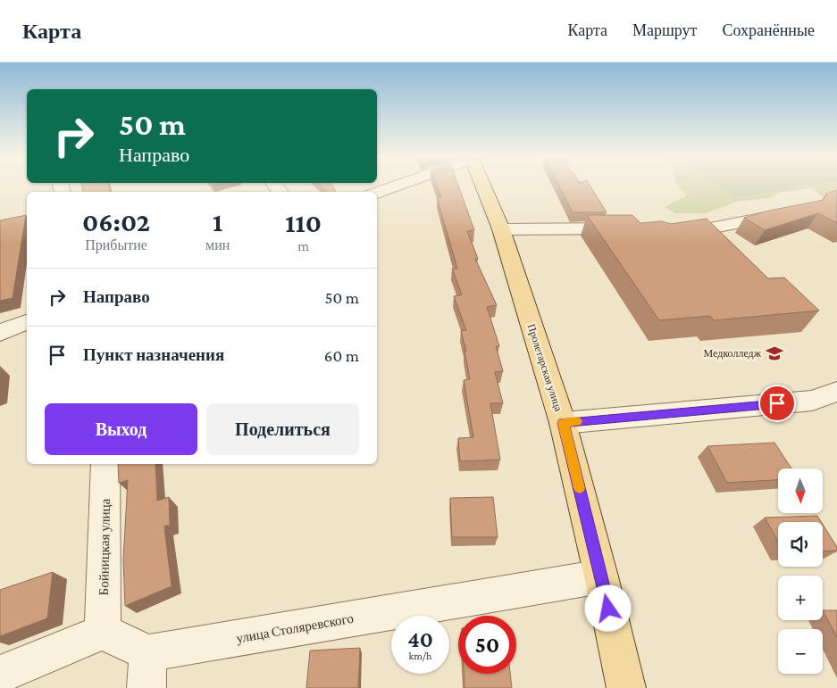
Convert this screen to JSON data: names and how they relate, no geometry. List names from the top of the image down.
{
  "streets": {
    "main road": ["Пролетарская улица"],
    "street": ["Бойницкая улица", "улица Столяревского"]
  },
  "crossings": [
    ["Пролетарская улица", "улица Столяревского"],
    ["Бойницкая улица", "улица Столяревского"]
  ],
  "places": {
    "school or university": ["Медколледж"]
  },
  "north": "bottom",
  "page": {
    "header": "Карта",
    "nav": ["Карта", "Маршрут", "Сохранённые"],
    "turn": ["50 m", "Направо"],
    "eta": [
      "06:02",
      "Прибытие",
      "1",
      "мин",
      "110",
      "m"
    ],
    "list": [
      {
        "name": "Направо",
        "value": "50 m"
      },
      {
        "name": "Пункт назначения",
        "value": "60 m"
      }
    ],
    "buttons": ["Выход", "Поделиться"],
    "map_buttons": ["+", "−"],
    "speed": "40 km/h",
    "limit": "50"
  }
}
